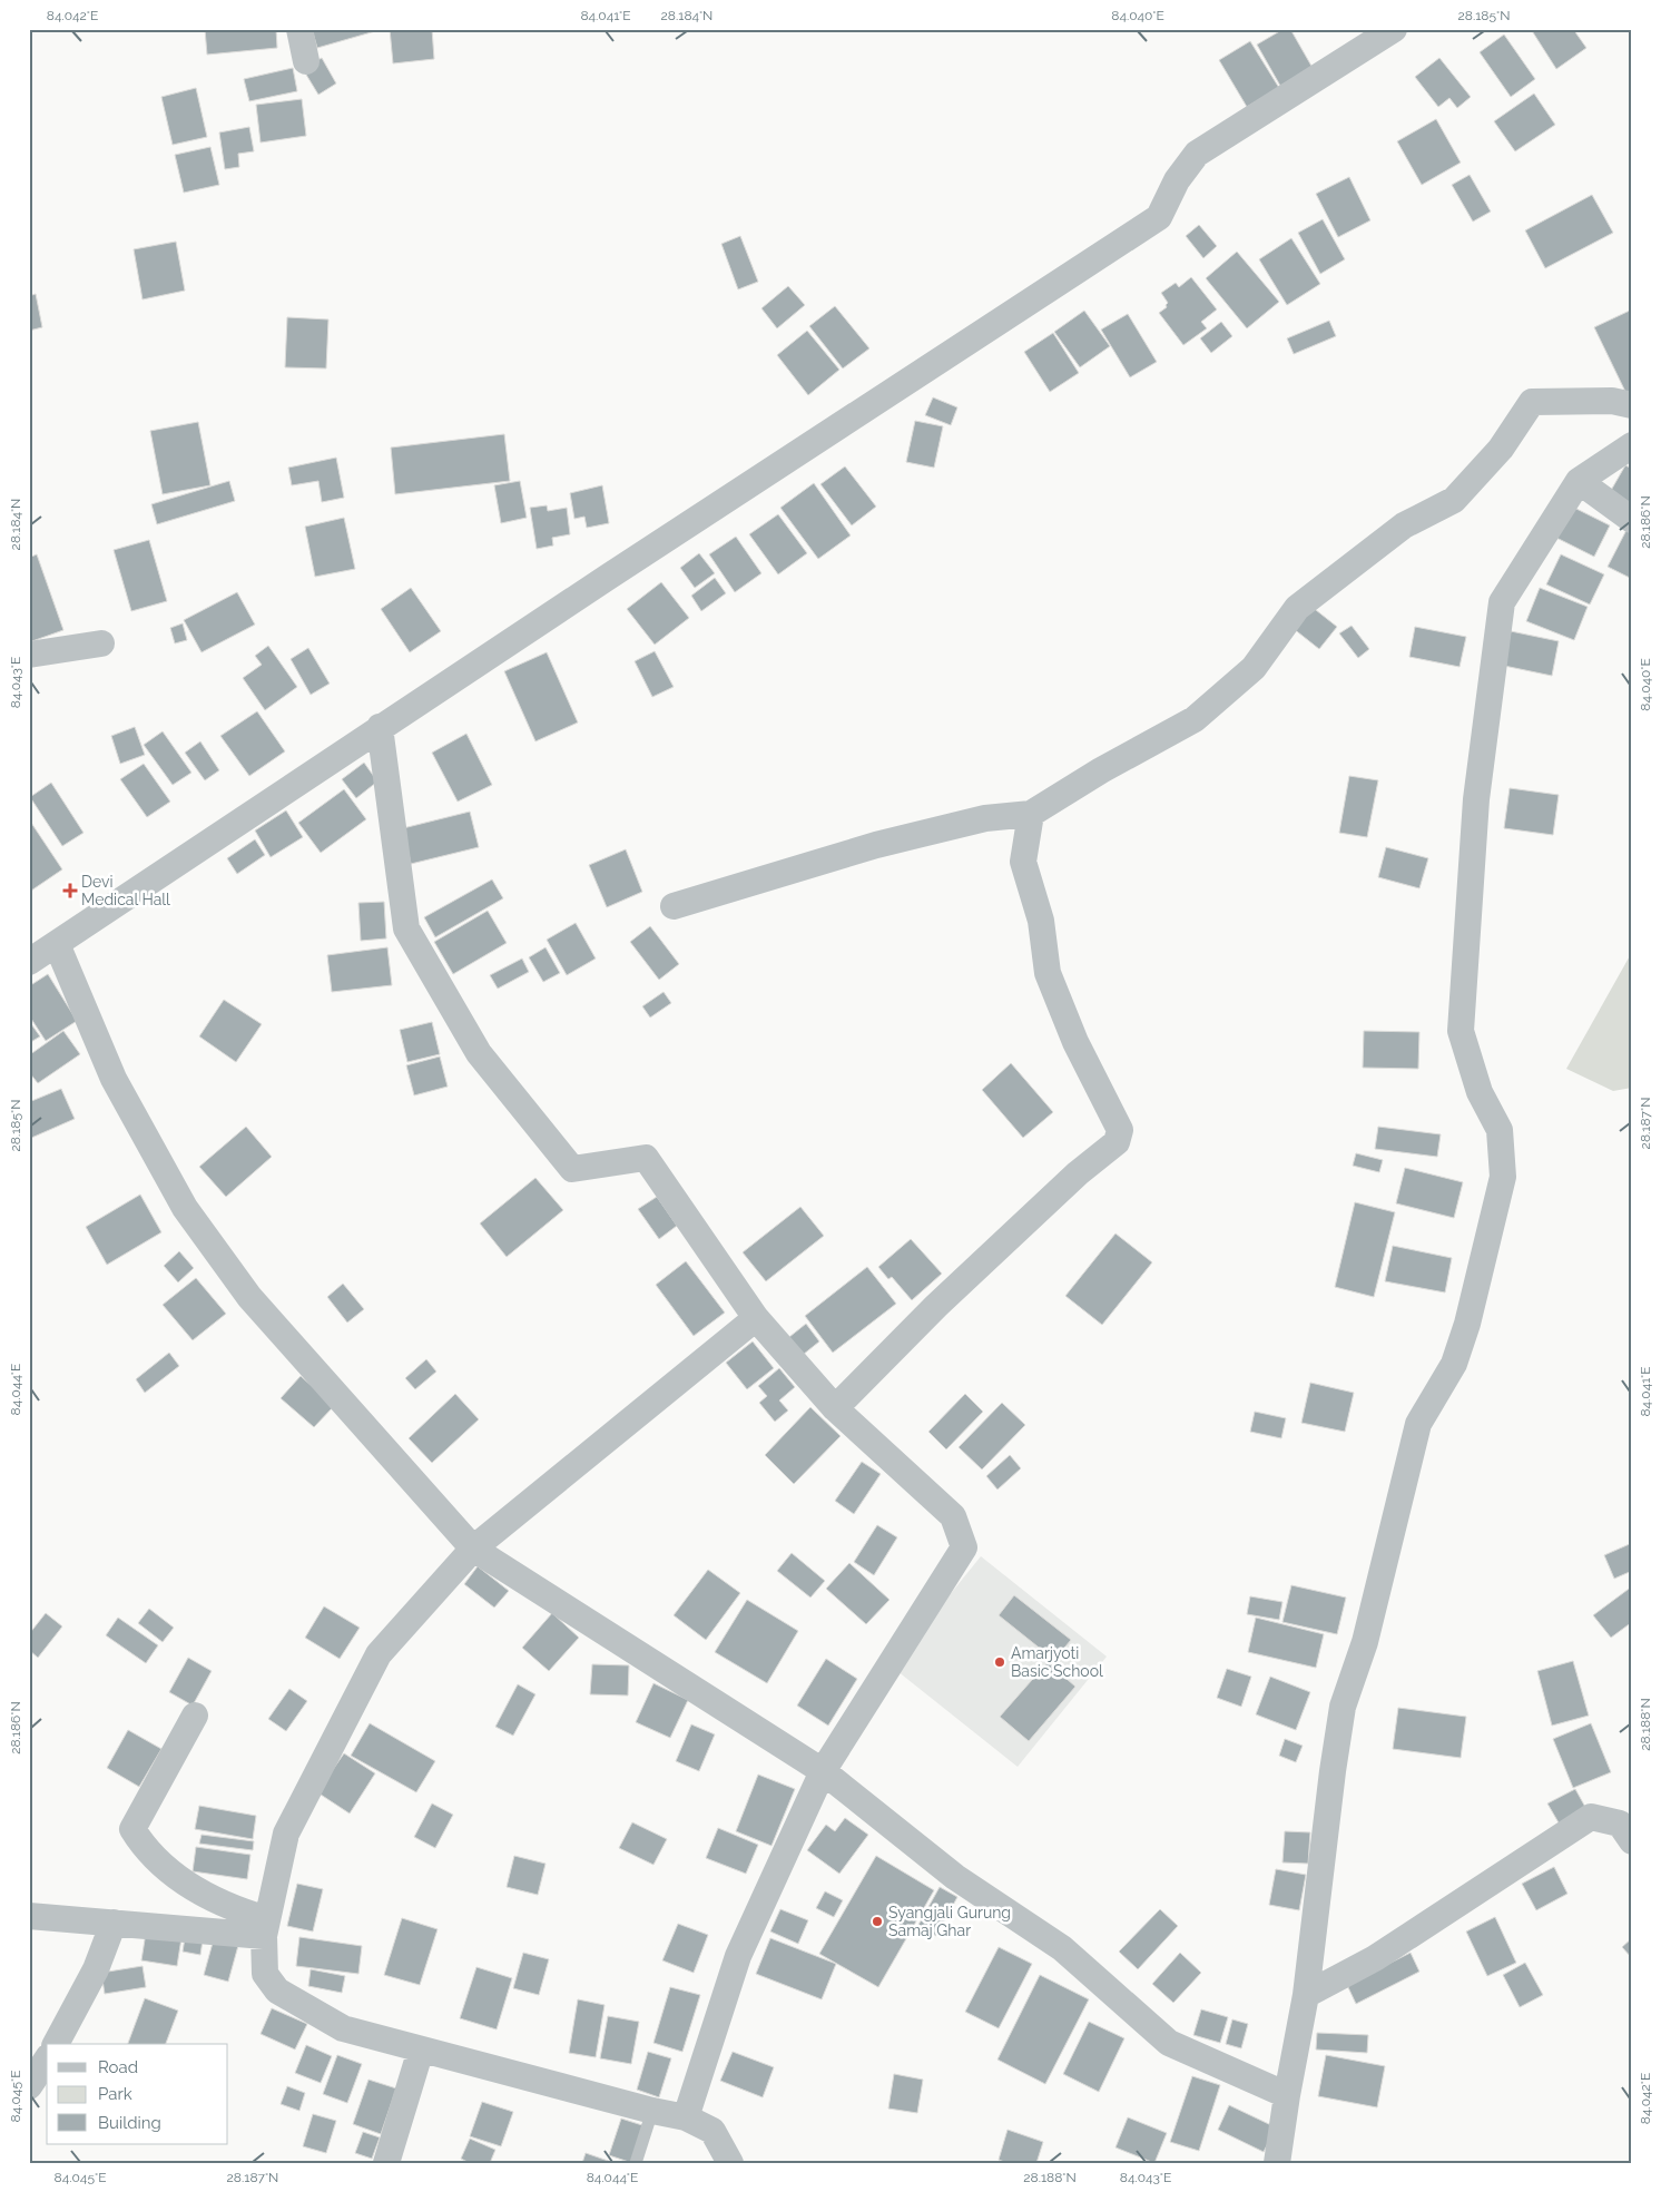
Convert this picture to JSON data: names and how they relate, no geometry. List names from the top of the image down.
{
  "places": {
    "health": ["Devi Medical Hall"],
    "other": ["Amarjyoti Basic School", "Syangjali Gurung Samaj Ghar"]
  },
  "legend": ["Road", "Park", "Building"],
  "coordinates": [
    "84.042°E",
    "84.041°E",
    "28.184°N",
    "84.040°E",
    "28.185°N",
    "28.186°N",
    "84.043°E",
    "28.187°N",
    "84.044°E",
    "28.188°N",
    "84.045°E"
  ]
}
